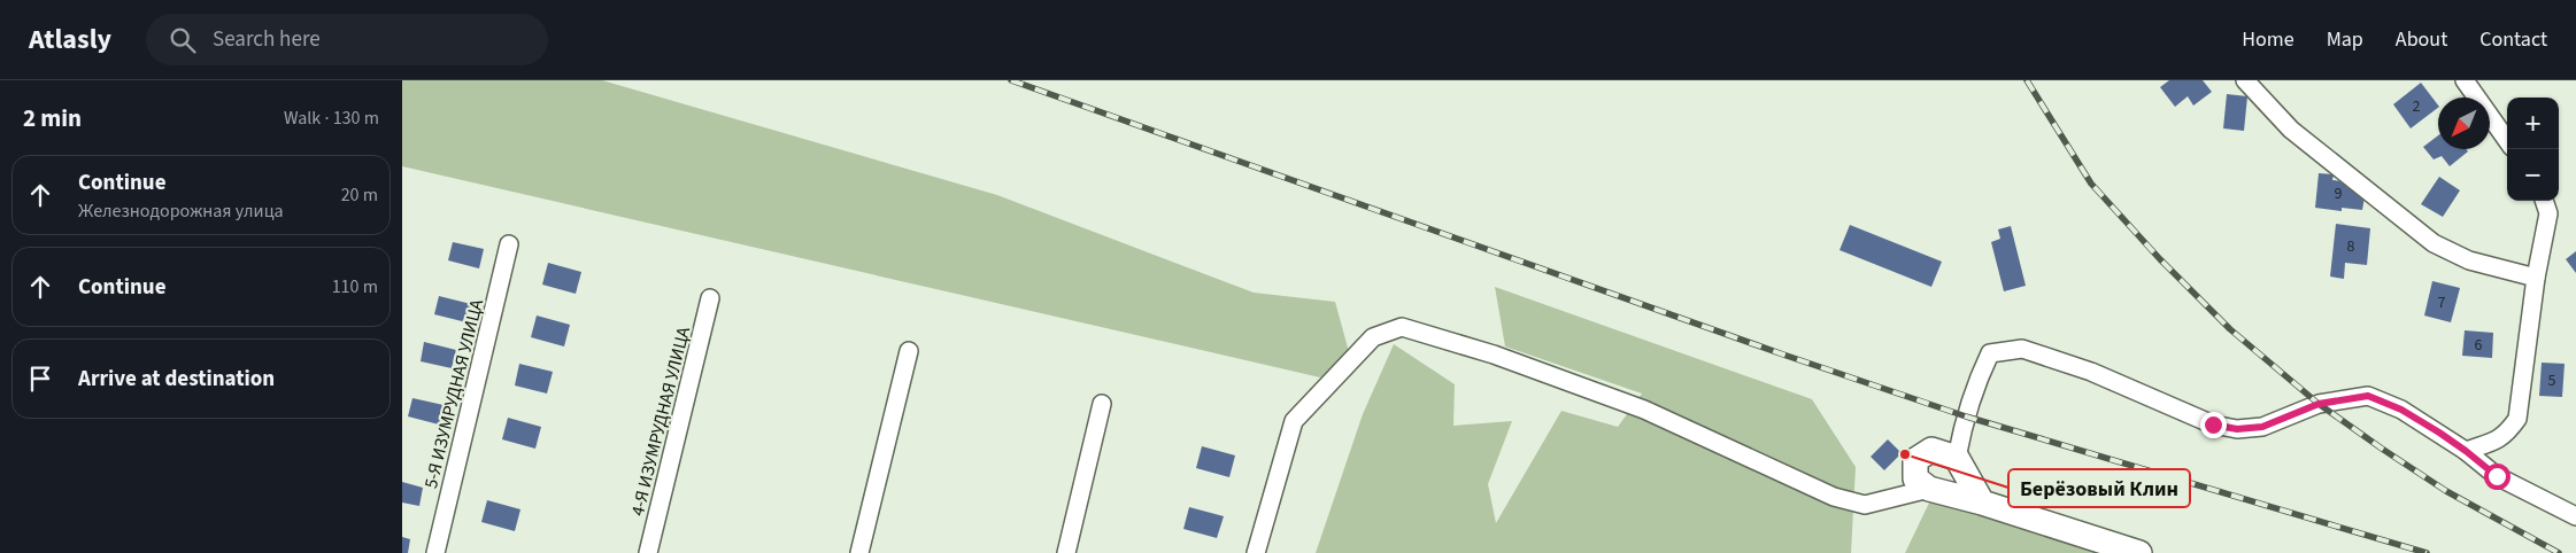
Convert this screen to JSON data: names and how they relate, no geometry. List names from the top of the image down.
{
  "streets": {
    "street": ["5-Я ИЗУМРУДНАЯ УЛИЦА", "4-Я ИЗУМРУДНАЯ УЛИЦА"]
  },
  "places": ["Берёзовый Клин"],
  "house_numbers": [
    "2",
    "9",
    "8",
    "7",
    "6",
    "5"
  ],
  "north": "bottom left",
  "page": {
    "header": "Atlasly",
    "search": "Search here",
    "nav": [
      "Home",
      "Map",
      "About",
      "Contact"
    ],
    "heading": ["2 min", "Walk · 130 m"],
    "map_buttons": ["+", "−"],
    "list": [
      ["Continue", "Железнодорожная улица", "20 m"],
      ["Continue", "110 m"],
      "Arrive at destination"
    ]
  }
}
